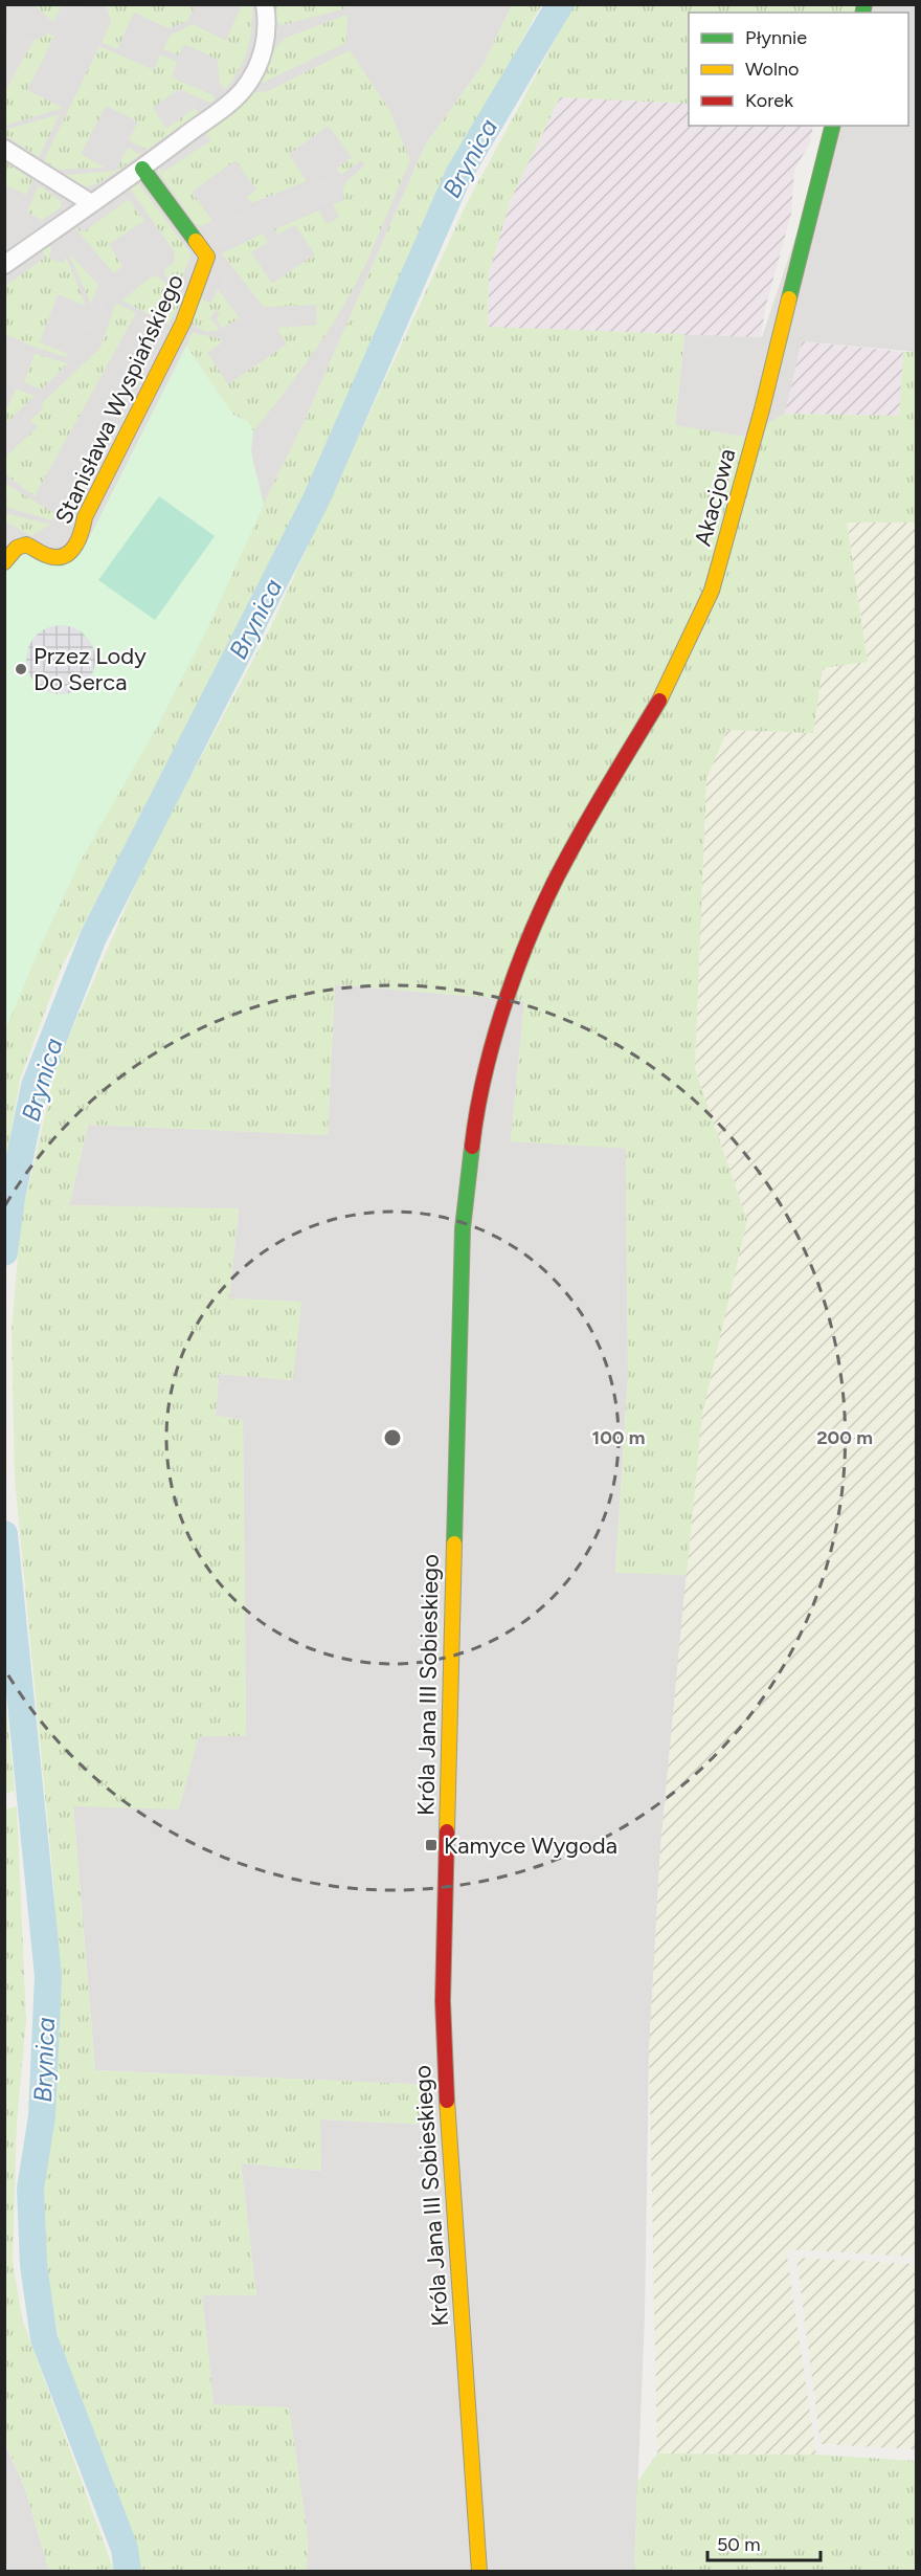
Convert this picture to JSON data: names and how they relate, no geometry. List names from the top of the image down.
{
  "streets": {
    "street": ["Stanisława Wyspiańskiego", "Akacjowa", "Króla Jana III Sobieskiego"]
  },
  "crossings": [
    ["Akacjowa", "Króla Jana III Sobieskiego"]
  ],
  "water": ["Brynica"],
  "places": {
    "other": ["Przez Lody Do Serca"],
    "transit": ["Kamyce Wygoda"]
  },
  "legend": ["Płynnie", "Wolno", "Korek"],
  "scale_bar": "50 m",
  "rings": ["100 m", "200 m"]
}
